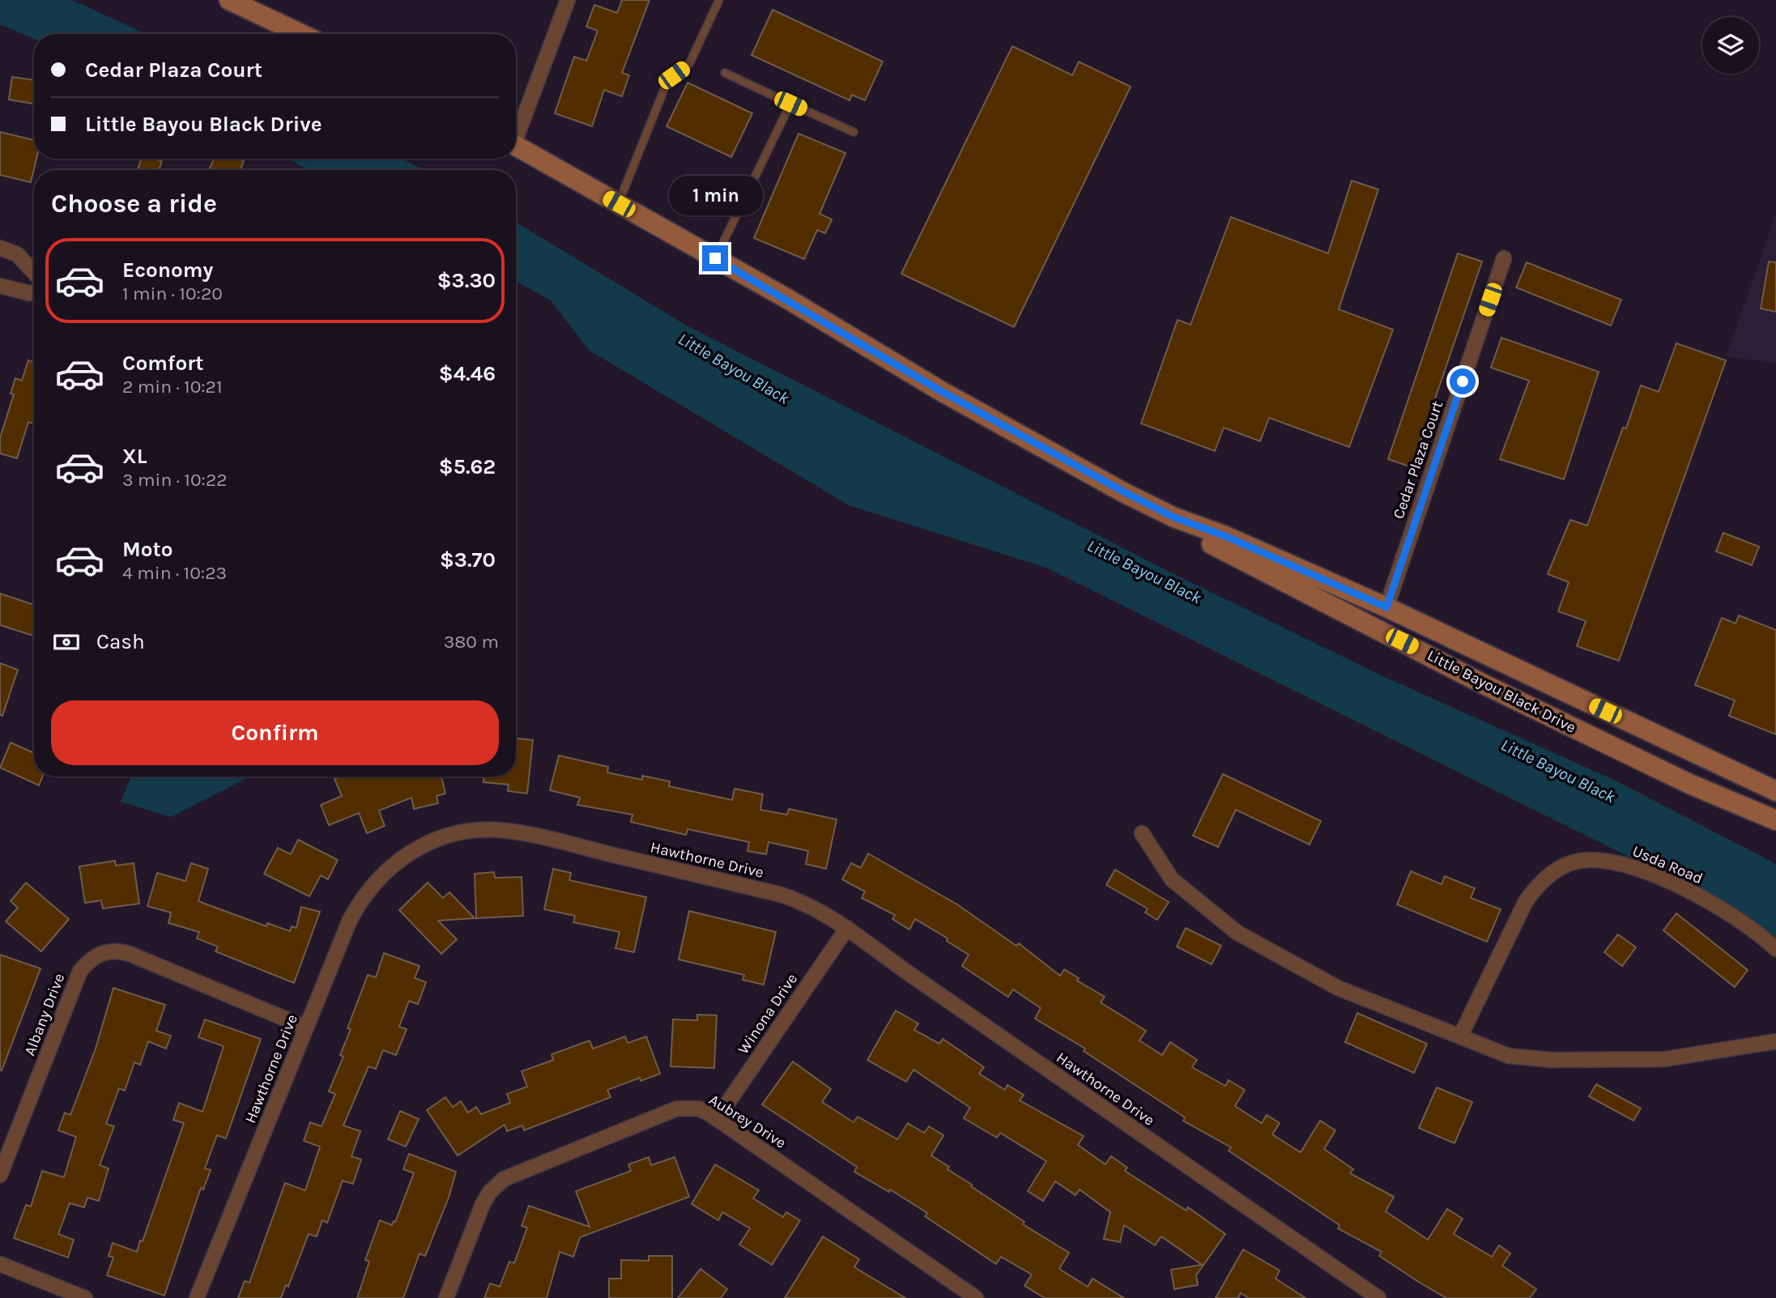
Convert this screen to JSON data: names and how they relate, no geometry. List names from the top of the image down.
{
  "streets": {
    "main road": ["Little Bayou Black Drive"],
    "street": [
      "Cedar Plaza Court",
      "Hawthorne Drive",
      "Usda Road",
      "Winona Drive",
      "Albany Drive",
      "Aubrey Drive"
    ]
  },
  "crossings": [
    ["Cedar Plaza Court", "Little Bayou Black Drive"],
    ["Hawthorne Drive", "Winona Drive"],
    ["Hawthorne Drive", "Albany Drive"],
    ["Winona Drive", "Aubrey Drive"]
  ],
  "water": ["Little Bayou Black"],
  "page": {
    "banner": ["Cedar Plaza Court", "Little Bayou Black Drive"],
    "heading": "Choose a ride",
    "bubble": "1 min",
    "list": [
      {
        "name": "Economy",
        "note": "1 min · 10:20",
        "value": "$3.30"
      },
      {
        "name": "Comfort",
        "note": "2 min · 10:21",
        "value": "$4.46"
      },
      {
        "name": "XL",
        "note": "3 min · 10:22",
        "value": "$5.62"
      },
      {
        "name": "Moto",
        "note": "4 min · 10:23",
        "value": "$3.70"
      }
    ],
    "pay": ["Cash", "380 m"],
    "buttons": "Confirm"
  }
}
